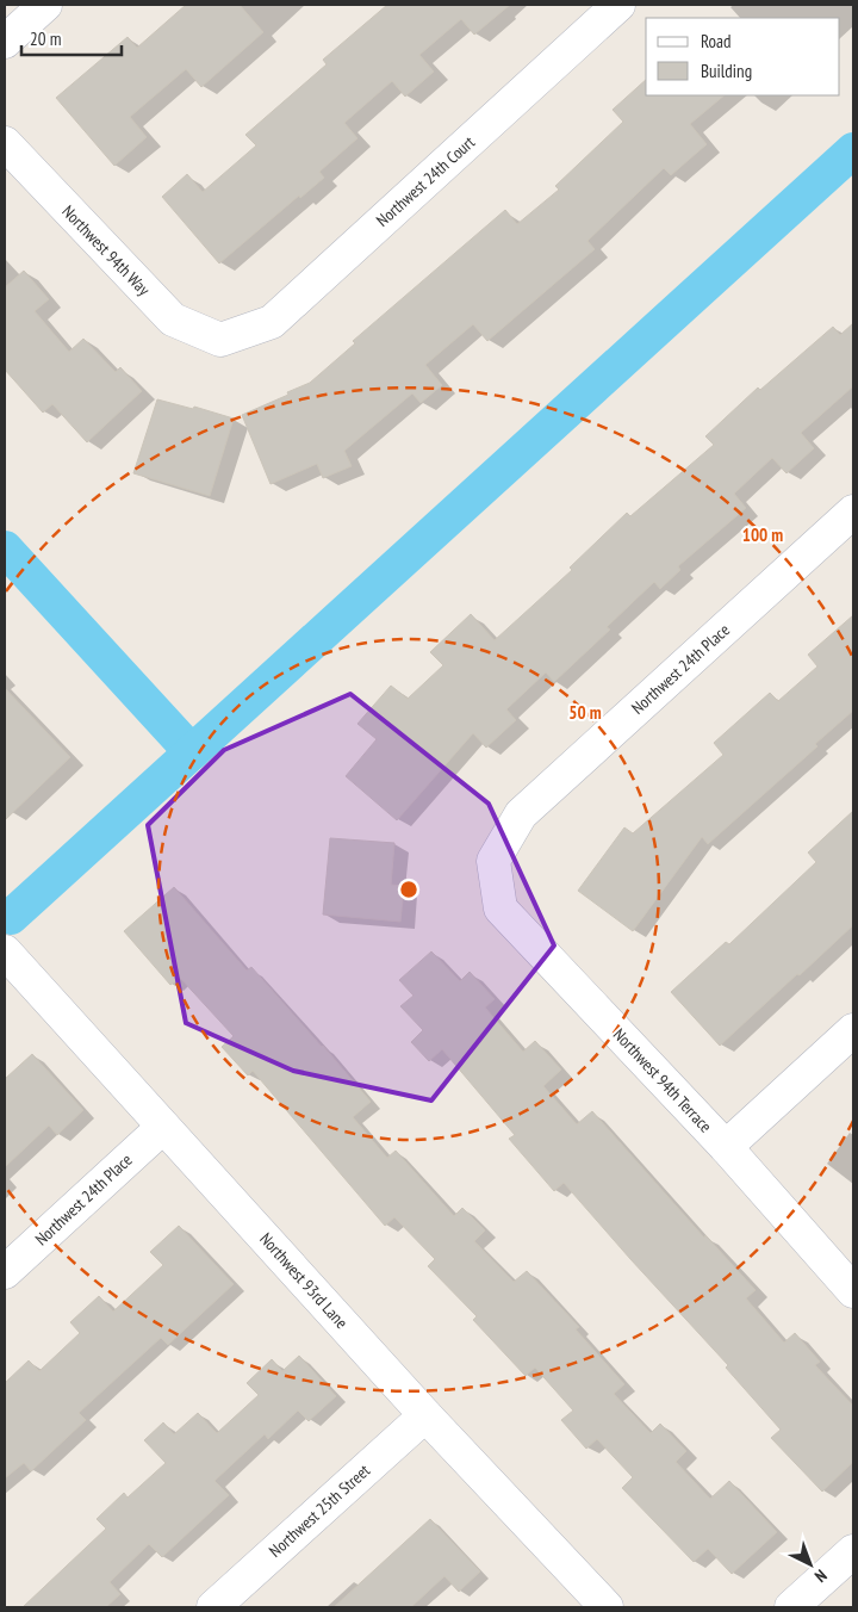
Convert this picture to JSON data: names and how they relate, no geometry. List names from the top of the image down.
{
  "streets": {
    "street": [
      "Northwest 24th Court",
      "Northwest 94th Way",
      "Northwest 24th Place",
      "Northwest 94th Terrace",
      "Northwest 93rd Lane",
      "Northwest 25th Street"
    ]
  },
  "crossings": [
    ["Northwest 24th Court", "Northwest 94th Way"],
    ["Northwest 24th Place", "Northwest 94th Terrace"],
    ["Northwest 24th Place", "Northwest 93rd Lane"],
    ["Northwest 93rd Lane", "Northwest 25th Street"]
  ],
  "legend": ["Road", "Building"],
  "scale_bar": "20 m",
  "north": "bottom right",
  "rings": ["100 m", "50 m"]
}
